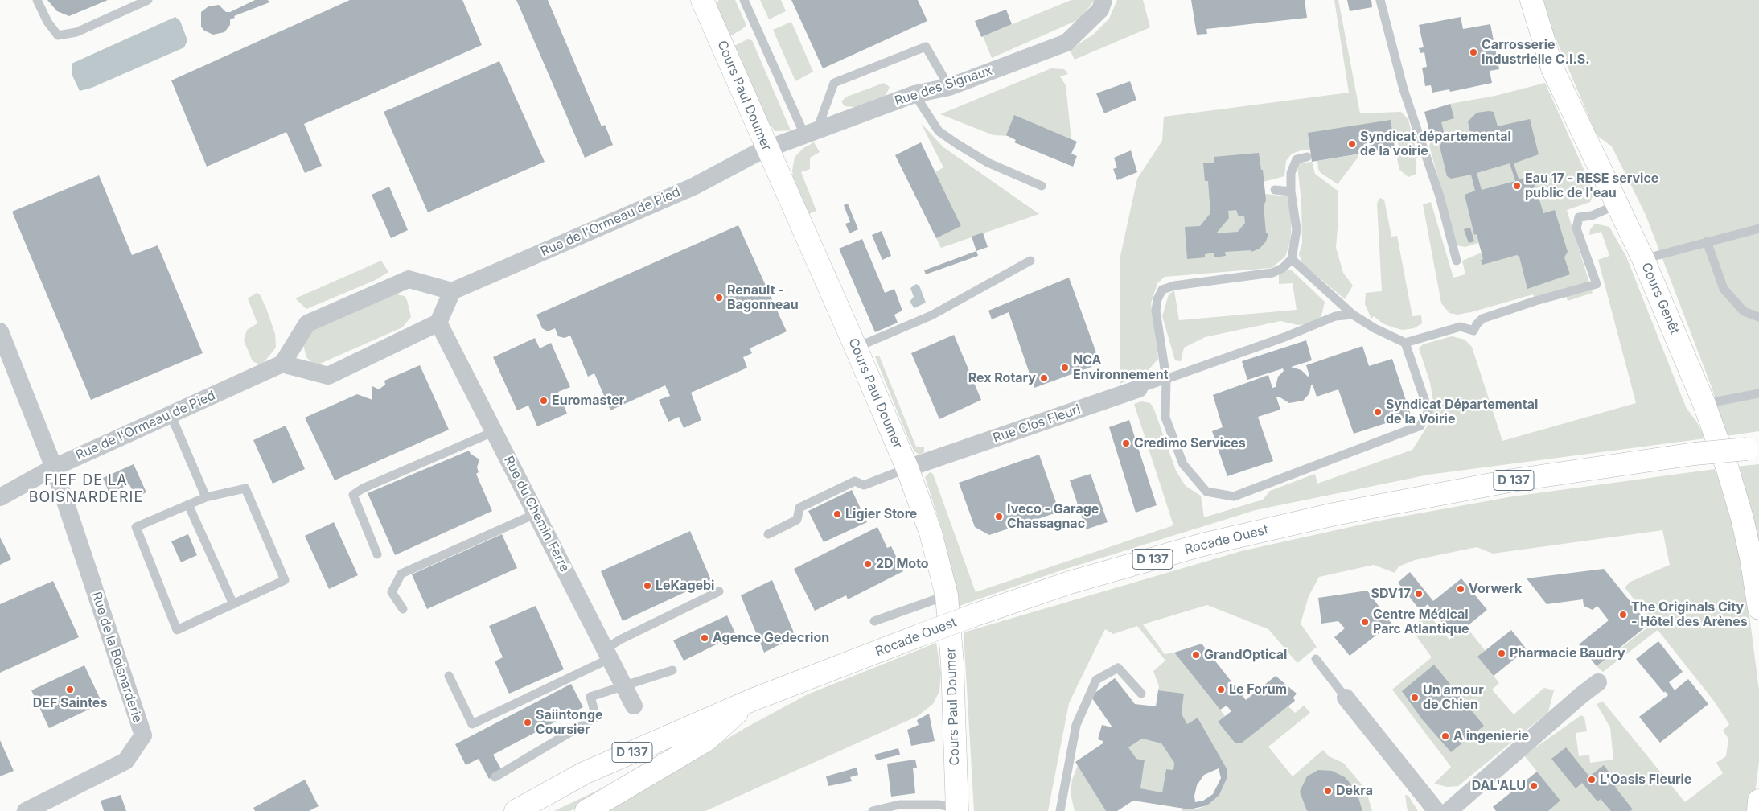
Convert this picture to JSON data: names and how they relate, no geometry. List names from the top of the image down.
{
  "streets": {
    "main road": [
      "Cours Paul Doumer",
      "Cours Genêt",
      "D 137",
      "Rocade Ouest"
    ],
    "street": [
      "Rue des Signaux",
      "Rue de l'Ormeau de Pied",
      "Rue Clos Fleuri",
      "Rue du Chemin Ferré",
      "Rue de la Boisnarderie"
    ]
  },
  "crossings": [
    ["Rue des Signaux", "Cours Paul Doumer"],
    ["Rue des Signaux", "Rue de l'Ormeau de Pied"],
    ["Cours Paul Doumer", "Rue de l'Ormeau de Pied"],
    ["Cours Paul Doumer", "Rue Clos Fleuri"],
    ["Rue de l'Ormeau de Pied", "Rue de la Boisnarderie"],
    ["D 137", "Rocade Ouest"]
  ],
  "districts": ["FIEF DE LA BOISNARDERIE"],
  "places": [
    "Carrosserie Industrielle C.I.S.",
    "Syndicat départemental de la voirie",
    "Eau 17 - RESE service public de l'eau",
    "Renault - Bagonneau",
    "NCA Environnement",
    "Rex Rotary",
    "Euromaster",
    "Syndicat Départemental de la Voirie",
    "Credimo Services",
    "Ligier Store",
    "Iveco - Garage Chassagnac",
    "2D Moto",
    "LeKagebi",
    "Vorwerk",
    "SDV17",
    "The Originals City - Hôtel des Arènes",
    "Centre Médical Parc Atlantique",
    "Agence Gedecrion",
    "Pharmacie Baudry",
    "GrandOptical",
    "DEF Saintes",
    "Le Forum",
    "Un amour de Chien",
    "Saiintonge Coursier",
    "A ingenierie",
    "L'Oasis Fleurie",
    "DAL'ALU",
    "Dekra"
  ]
}
